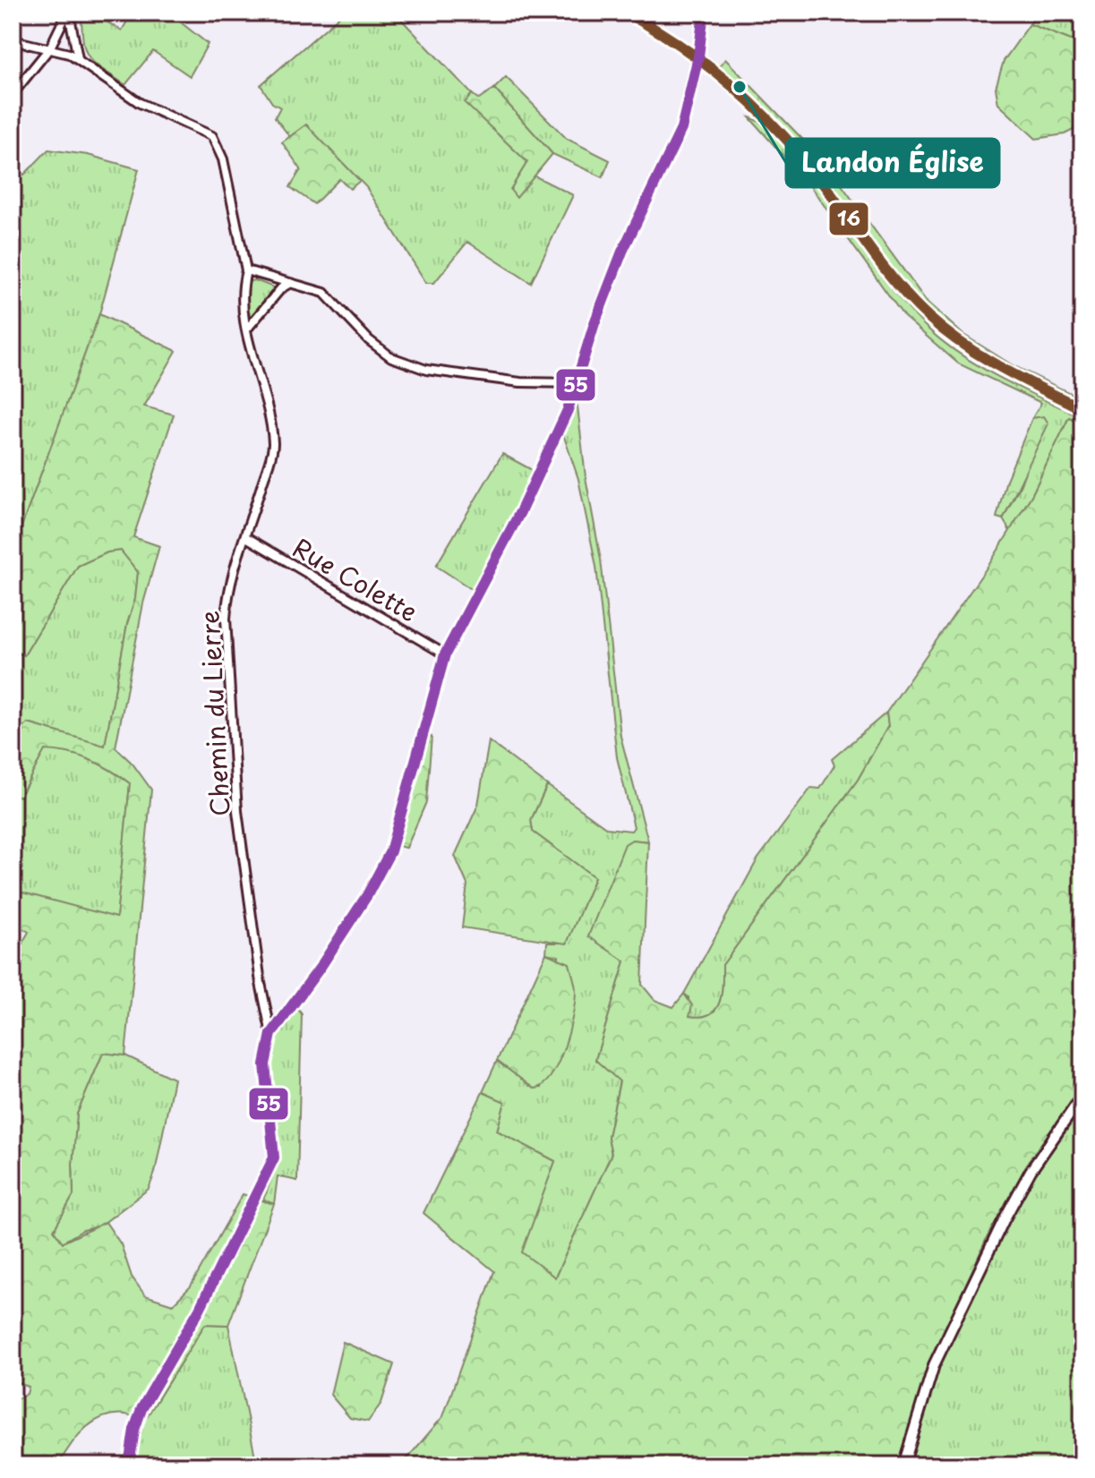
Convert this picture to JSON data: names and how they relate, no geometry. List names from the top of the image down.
{
  "streets": {
    "street": ["Rue Colette", "Chemin du Lierre"]
  },
  "crossings": [
    ["Rue Colette", "Chemin du Lierre"]
  ],
  "places": ["Landon Église"],
  "lines": ["transit line 16", "transit line 55"]
}
